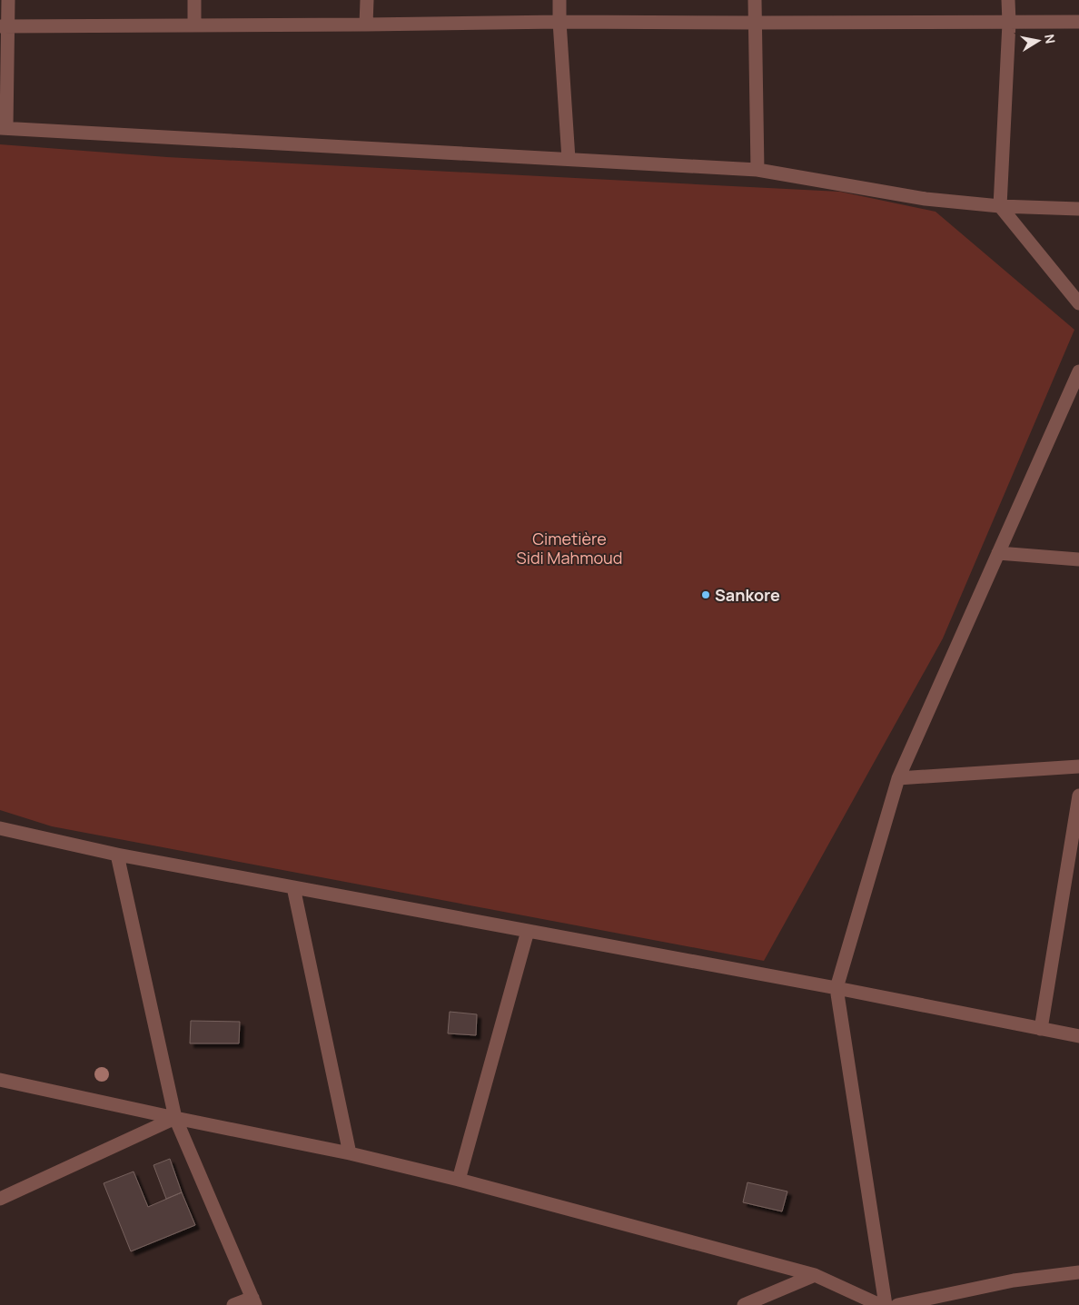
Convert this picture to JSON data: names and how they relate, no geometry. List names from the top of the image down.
{
  "parks": ["Cimetière Sidi Mahmoud"],
  "places": ["Sankore"],
  "north": "right"
}
